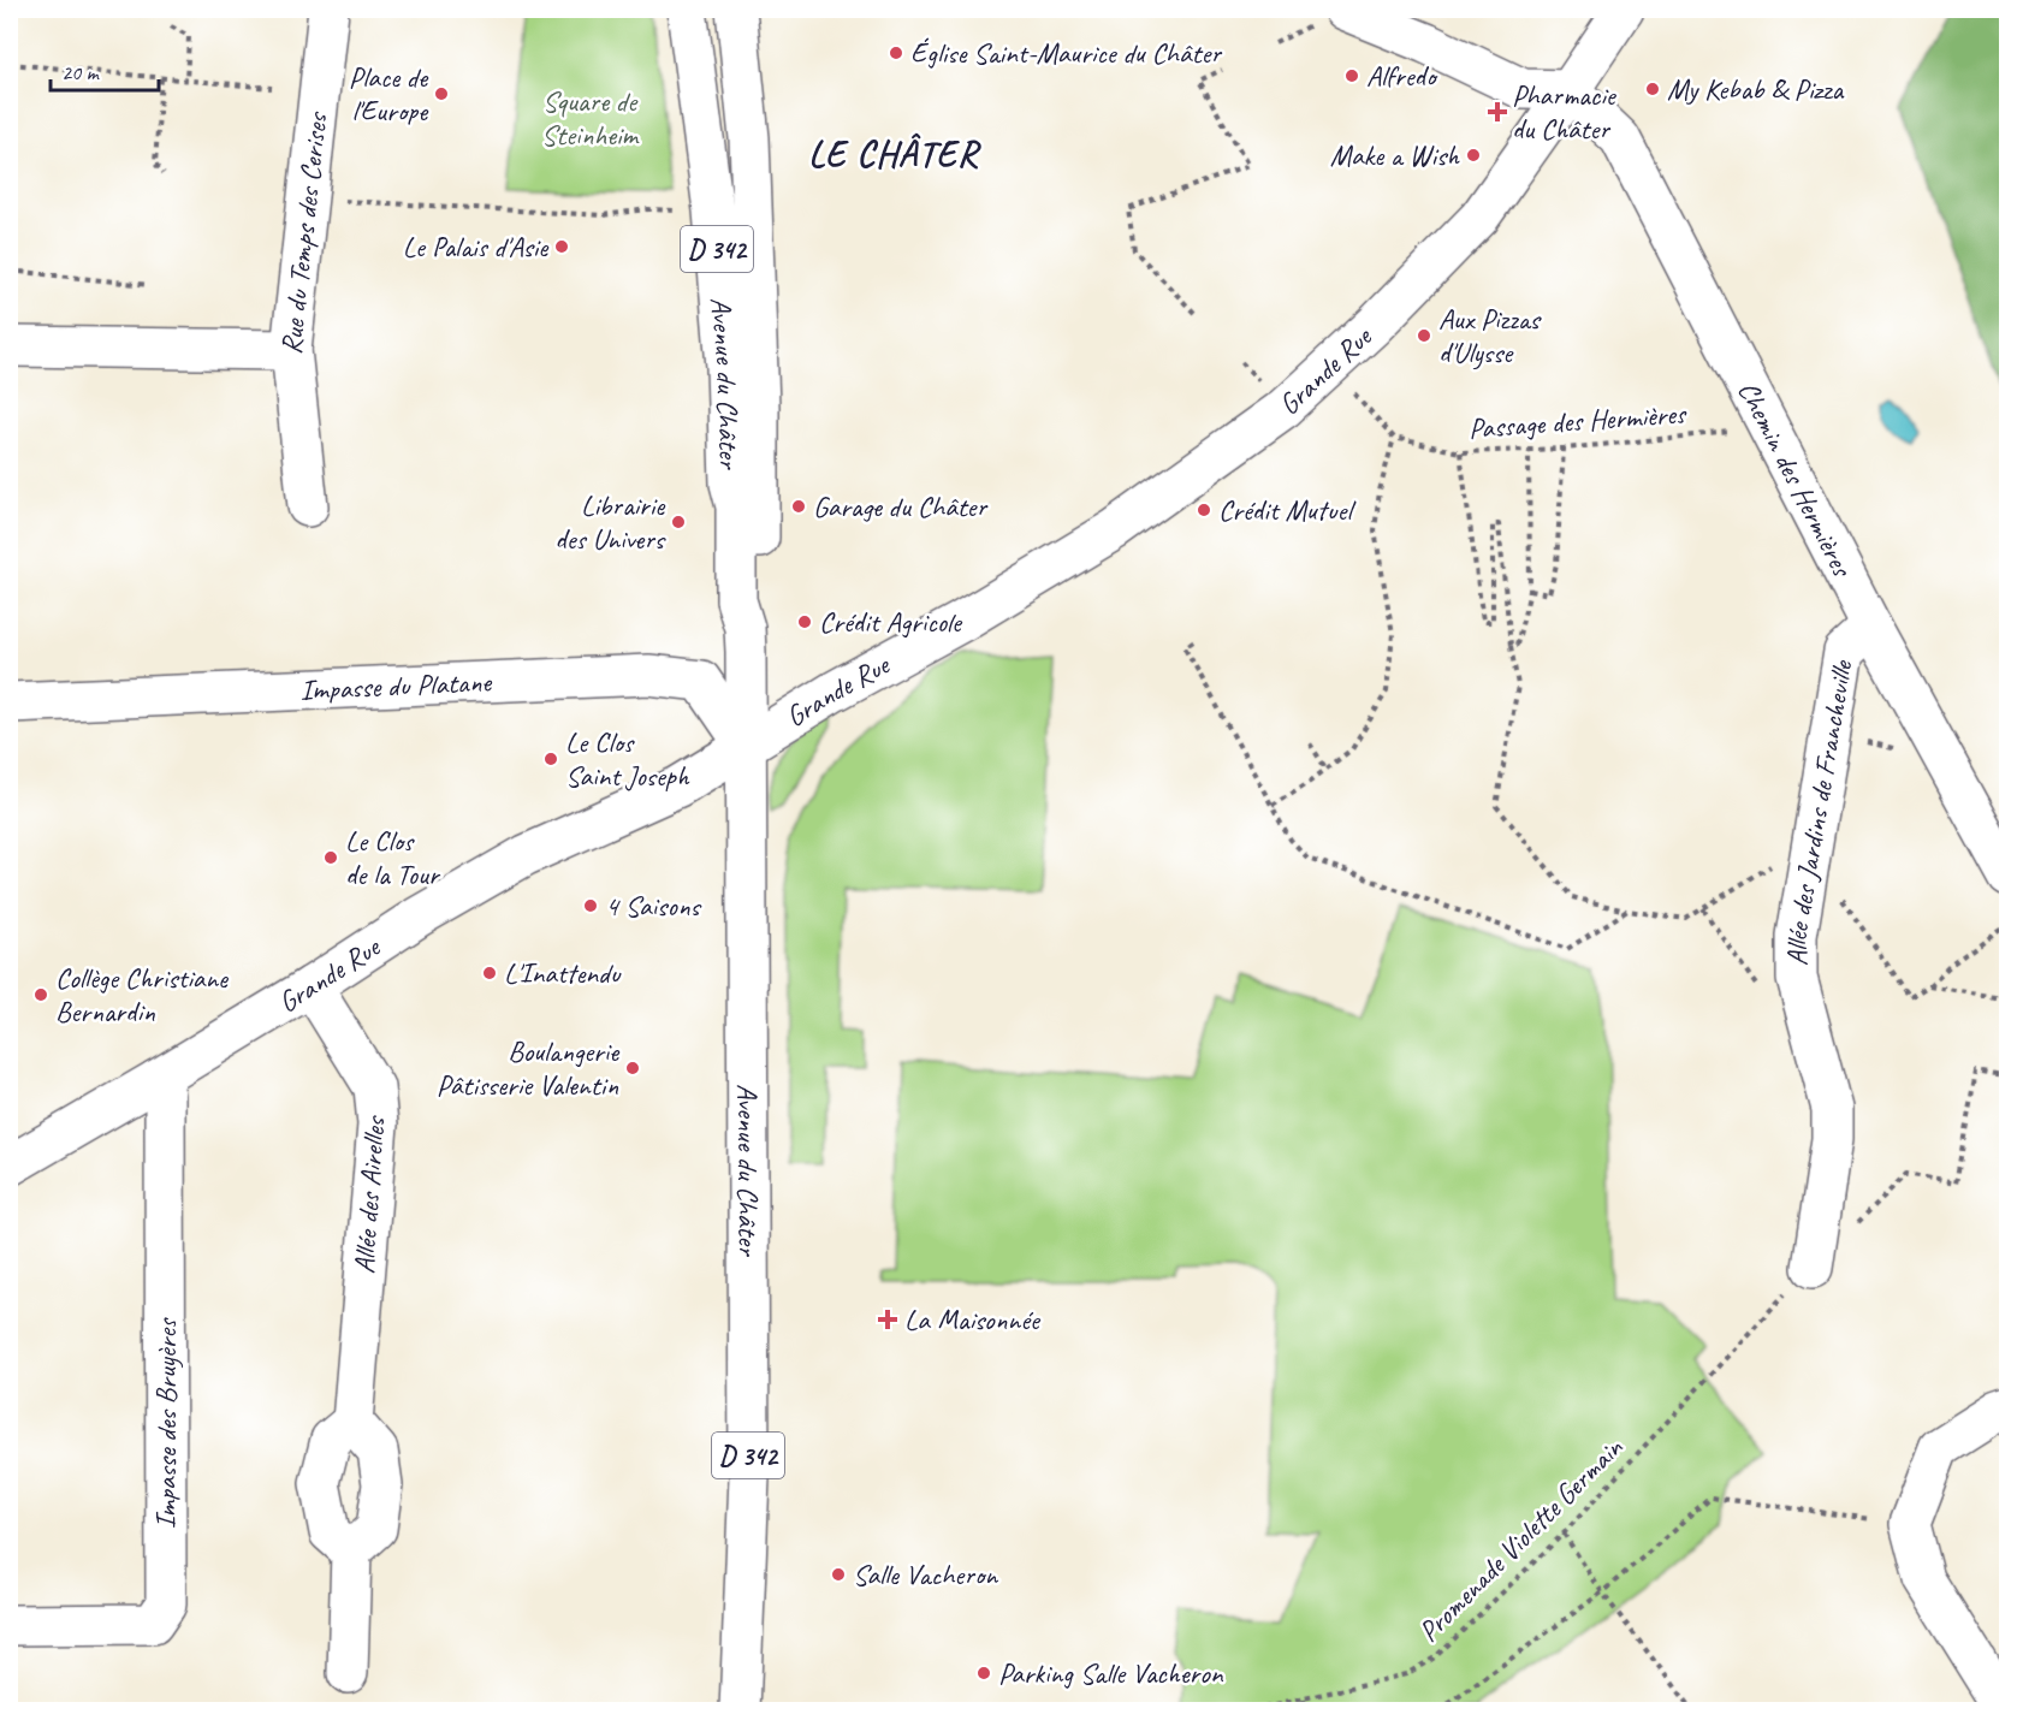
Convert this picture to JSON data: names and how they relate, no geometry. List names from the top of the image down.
{
  "streets": {
    "street": [
      "Rue du Temps des Cerises",
      "D 342",
      "Grande Rue",
      "Avenue du Châter",
      "Chemin des Hermières",
      "Impasse du Platane",
      "Allée des Jardins de Francheville",
      "Allée des Airelles",
      "Impasse des Bruyères"
    ],
    "path": ["Passage des Hermières", "Promenade Violette Germain"]
  },
  "crossings": [
    ["Grande Rue", "Avenue du Châter"],
    ["Grande Rue", "Chemin des Hermières"],
    ["Grande Rue", "Impasse du Platane"],
    ["Grande Rue", "Allée des Airelles"],
    ["Grande Rue", "Impasse des Bruyères"],
    ["Avenue du Châter", "Impasse du Platane"],
    ["Passage des Hermières", "Chemin des Hermières"],
    ["Chemin des Hermières", "Allée des Jardins de Francheville"]
  ],
  "districts": ["LE CHÂTER"],
  "parks": ["Square de Steinheim"],
  "places": {
    "other": [
      "Église Saint-Maurice du Châter",
      "Alfredo",
      "My Kebab & Pizza",
      "Place de l'Europe",
      "Make a Wish",
      "Le Palais d'Asie",
      "Aux Pizzas d'Ulysse",
      "Garage du Châter",
      "Crédit Mutuel",
      "Librairie des Univers",
      "Crédit Agricole",
      "Le Clos Saint Joseph",
      "Le Clos de la Tour",
      "4 Saisons",
      "L'Inattendu",
      "Collège Christiane Bernardin",
      "Boulangerie Pâtisserie Valentin",
      "Salle Vacheron",
      "Parking Salle Vacheron"
    ],
    "health": ["Pharmacie du Châter", "La Maisonnée"]
  },
  "scale_bar": "20 m"
}
